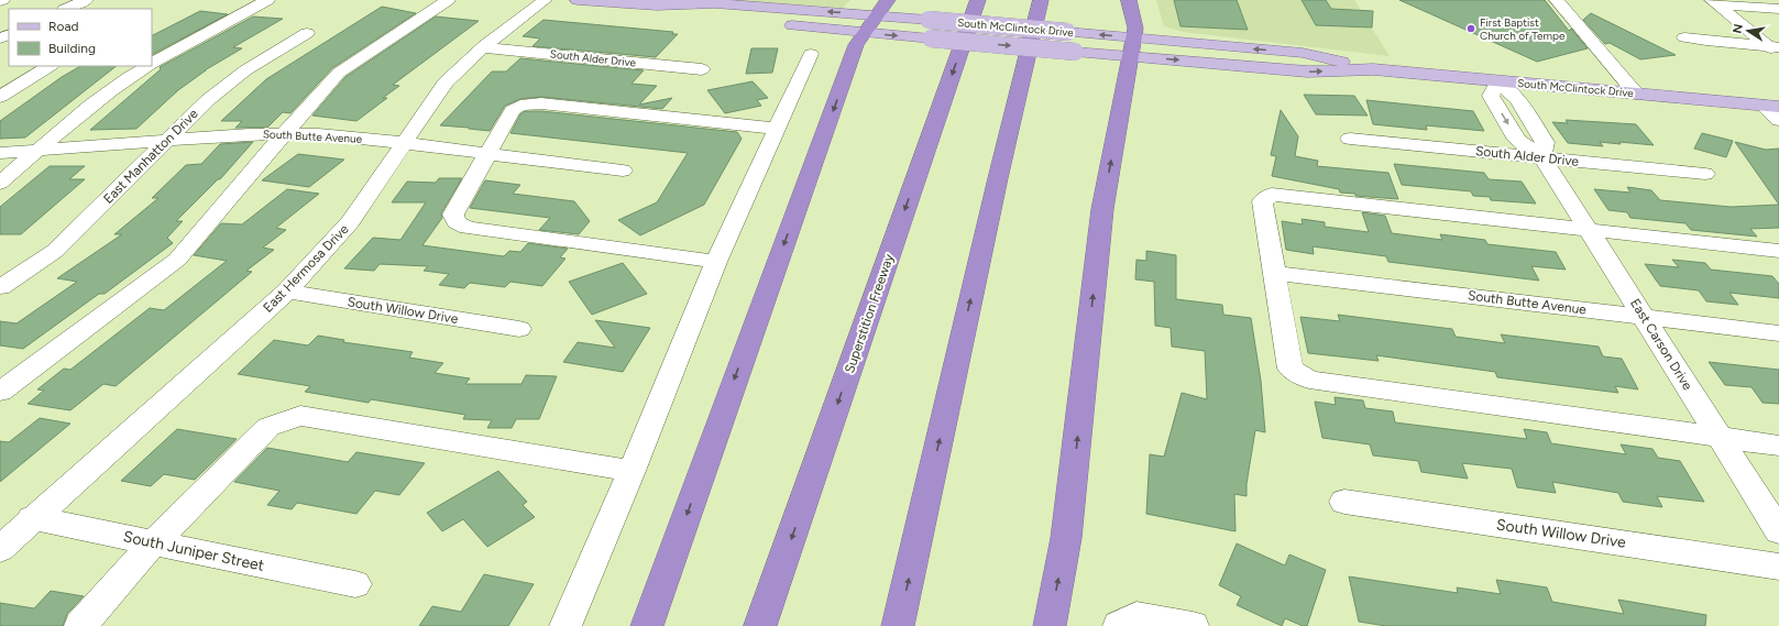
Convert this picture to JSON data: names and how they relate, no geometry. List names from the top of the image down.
{
  "streets": {
    "highway": ["Superstition Freeway"],
    "main road": ["South McClintock Drive"],
    "street": [
      "South Alder Drive",
      "South Butte Avenue",
      "East Manhatton Drive",
      "East Hermosa Drive",
      "South Willow Drive",
      "East Carson Drive",
      "South Juniper Street"
    ]
  },
  "crossings": [
    ["South McClintock Drive", "East Carson Drive"],
    ["South Alder Drive", "East Hermosa Drive"],
    ["South Alder Drive", "East Carson Drive"],
    ["South Butte Avenue", "East Manhatton Drive"],
    ["South Butte Avenue", "East Hermosa Drive"],
    ["South Butte Avenue", "East Carson Drive"],
    ["East Hermosa Drive", "South Willow Drive"],
    ["East Hermosa Drive", "South Juniper Street"]
  ],
  "places": ["First Baptist Church of Tempe"],
  "legend": ["Road", "Building"],
  "north": "left"
}
